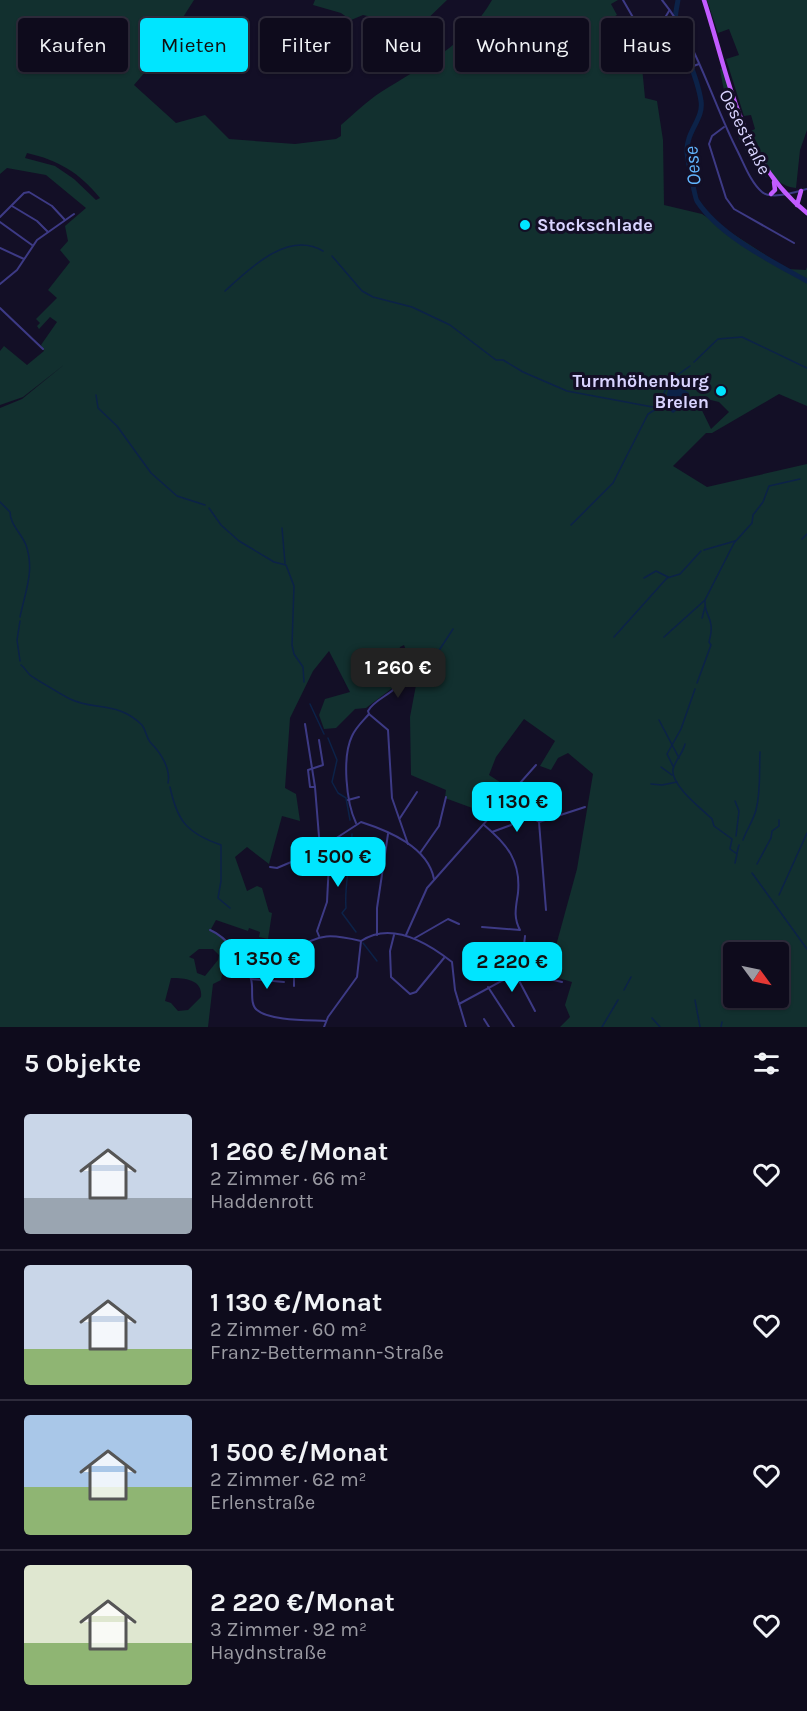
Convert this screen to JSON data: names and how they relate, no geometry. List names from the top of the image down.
{
  "streets": {
    "street": ["Oesestraße"]
  },
  "water": ["Oese"],
  "places": ["Stockschlade", "Turmhöhenburg Brelen"],
  "north": "bottom right",
  "page": {
    "chip": [
      "Kaufen",
      "Mieten",
      "Filter",
      "Neu",
      "Wohnung",
      "Haus"
    ],
    "price": [
      "1 260 €",
      "1 130 €",
      "1 500 €",
      "1 350 €",
      "2 220 €"
    ],
    "heading": "5 Objekte",
    "list": [
      {
        "name": "1 260 €/Monat",
        "note": "2 Zimmer · 66 m² · Haddenrott"
      },
      {
        "name": "1 130 €/Monat",
        "note": "2 Zimmer · 60 m² · Franz-Bettermann-Straße"
      },
      {
        "name": "1 500 €/Monat",
        "note": "2 Zimmer · 62 m² · Erlenstraße"
      },
      {
        "name": "2 220 €/Monat",
        "note": "3 Zimmer · 92 m² · Haydnstraße"
      }
    ]
  }
}
